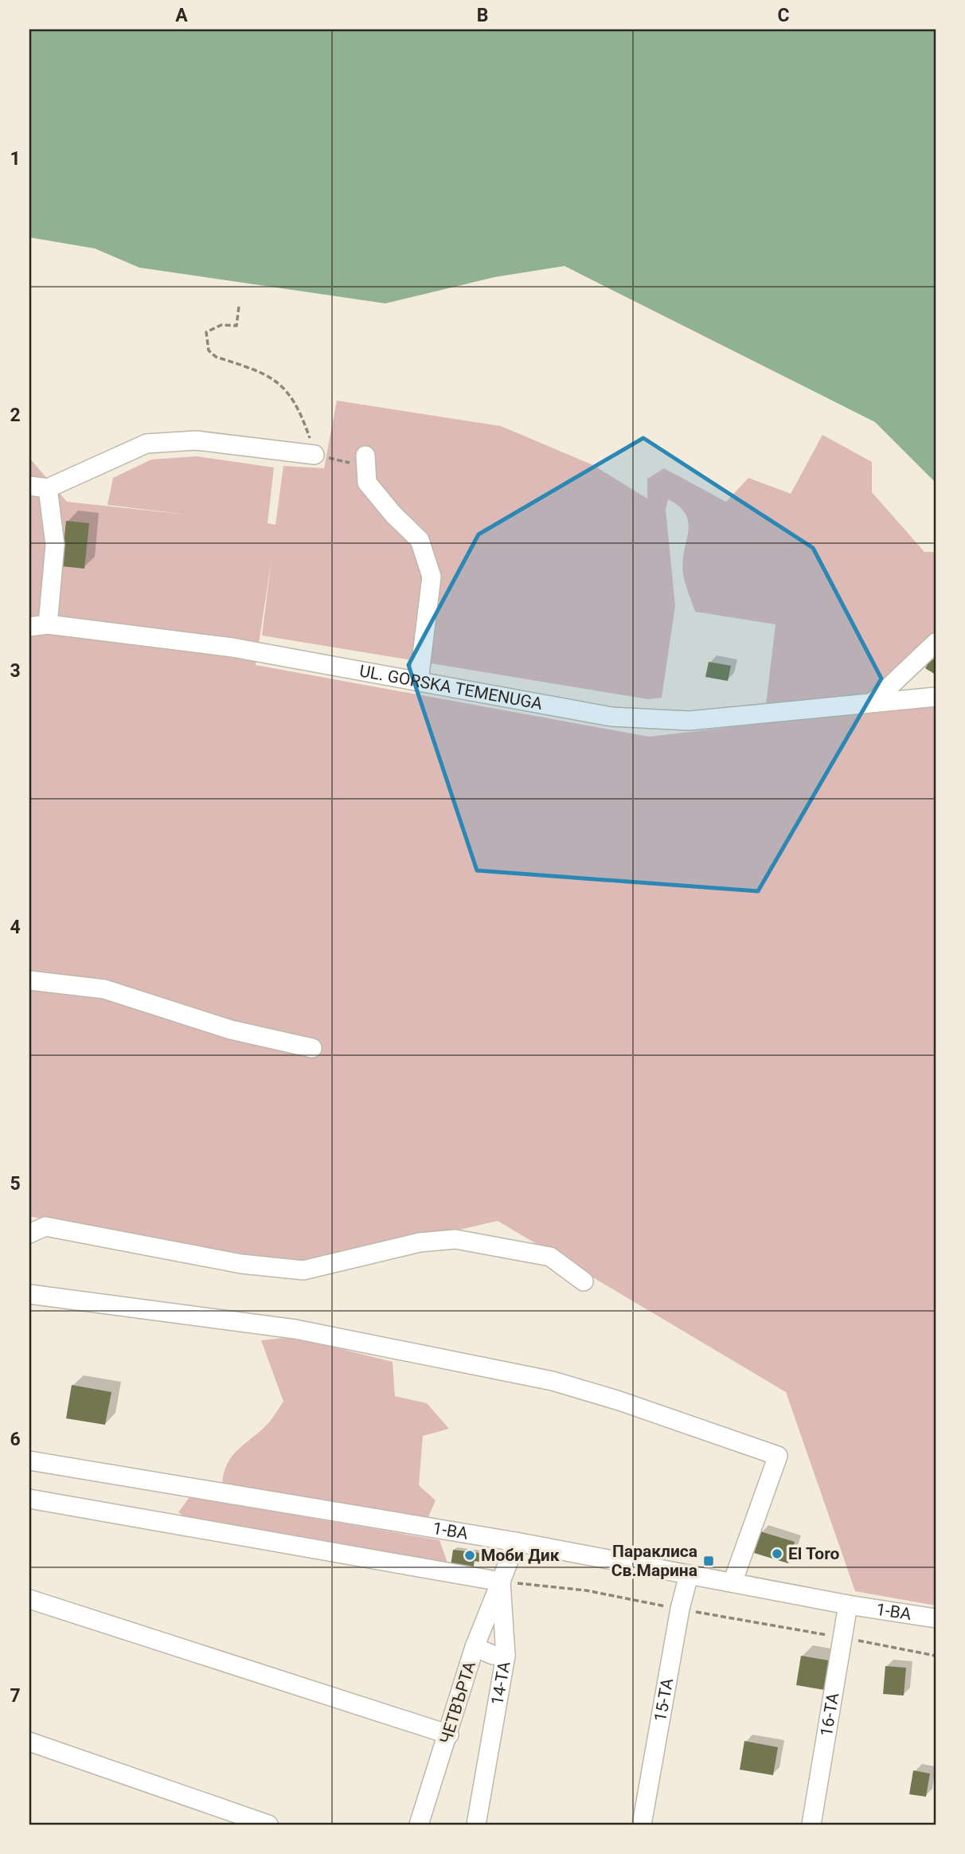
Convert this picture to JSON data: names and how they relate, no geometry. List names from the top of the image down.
{
  "streets": {
    "street": [
      "UL. GORSKA TEMENUGA",
      "1-ВА",
      "14-ТА",
      "15-ТА",
      "ЧЕТВЪРТА",
      "16-ТА"
    ]
  },
  "crossings": [
    ["1-ВА", "14-ТА"],
    ["1-ВА", "15-ТА"],
    ["1-ВА", "16-ТА"],
    ["14-ТА", "ЧЕТВЪРТА"]
  ],
  "places": {
    "other": ["El Toro", "Моби Дик"],
    "transit": ["Параклиса Св.Марина"]
  },
  "grid": {
    "columns": ["A", "B", "C"],
    "rows": [
      "1",
      "2",
      "3",
      "4",
      "5",
      "6",
      "7"
    ]
  }
}
